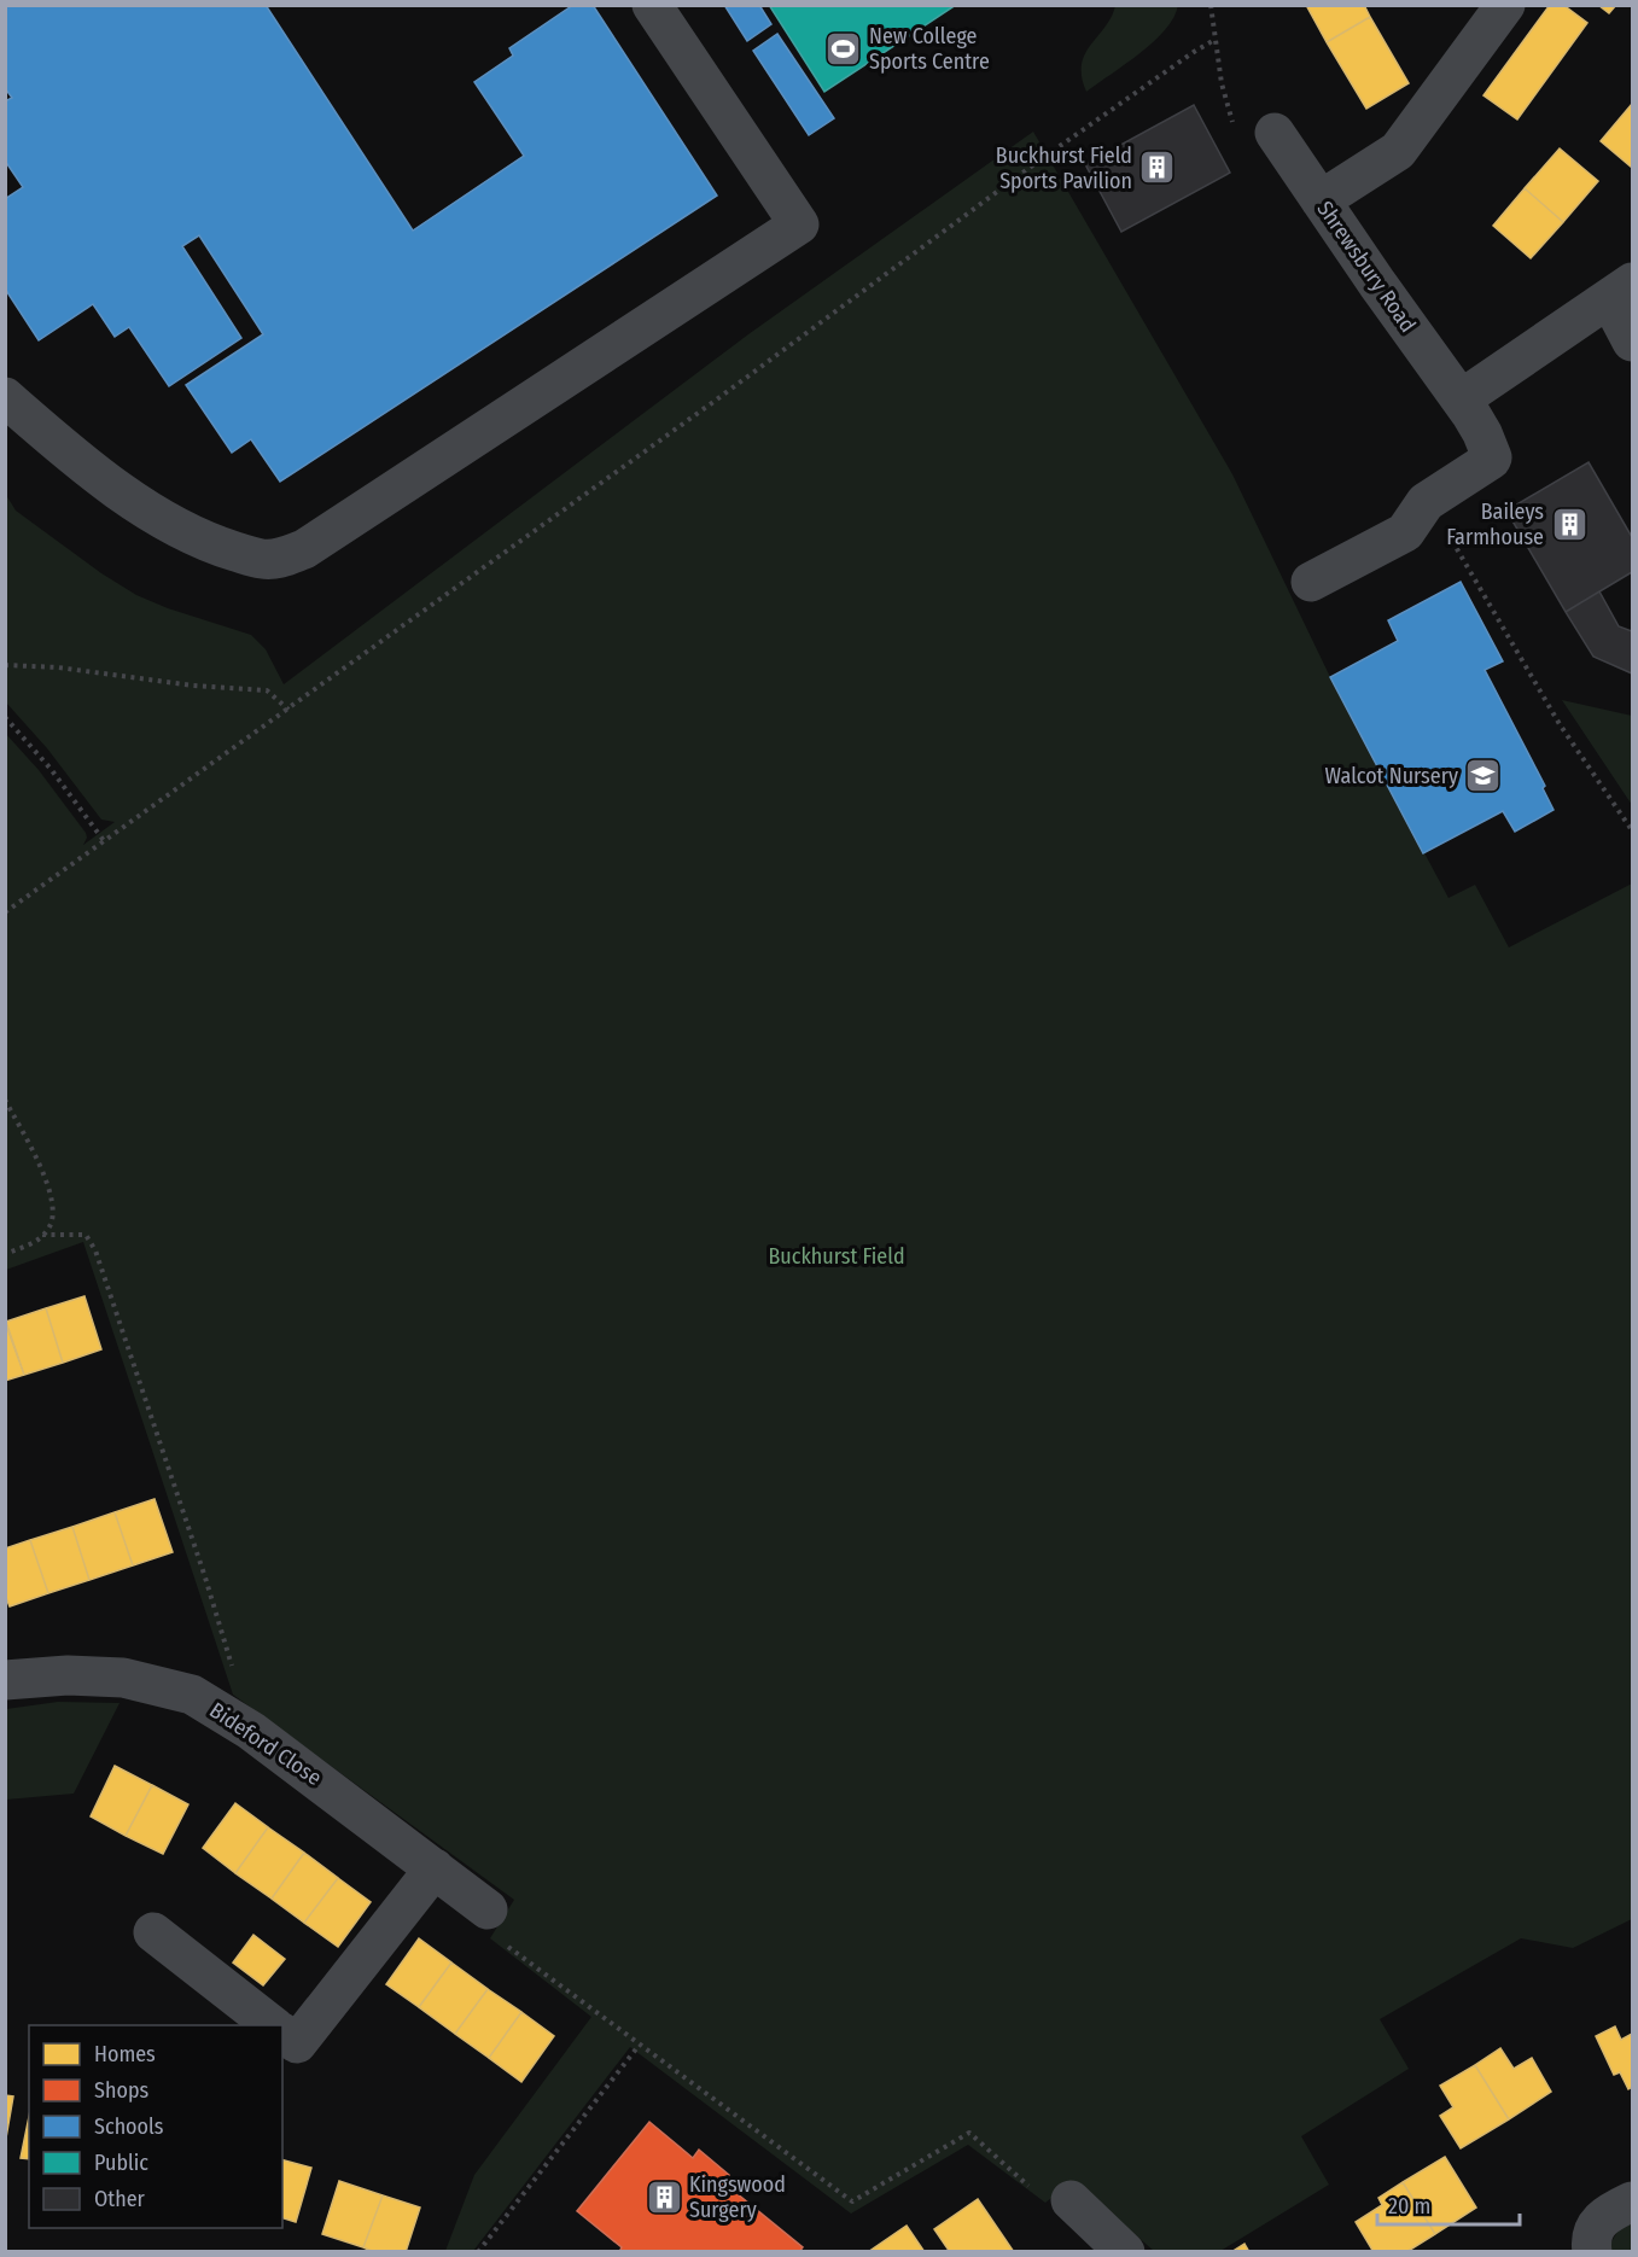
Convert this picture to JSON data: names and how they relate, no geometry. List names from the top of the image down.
{
  "streets": {
    "street": ["Shrewsbury Road", "Bideford Close"]
  },
  "parks": ["Buckhurst Field"],
  "places": {
    "sports": ["New College Sports Centre"],
    "building": ["Buckhurst Field Sports Pavilion", "Baileys Farmhouse", "Kingswood Surgery"],
    "school or university": ["Walcot Nursery"]
  },
  "legend": [
    "Homes",
    "Shops",
    "Schools",
    "Public",
    "Other"
  ],
  "scale_bar": "20 m"
}
